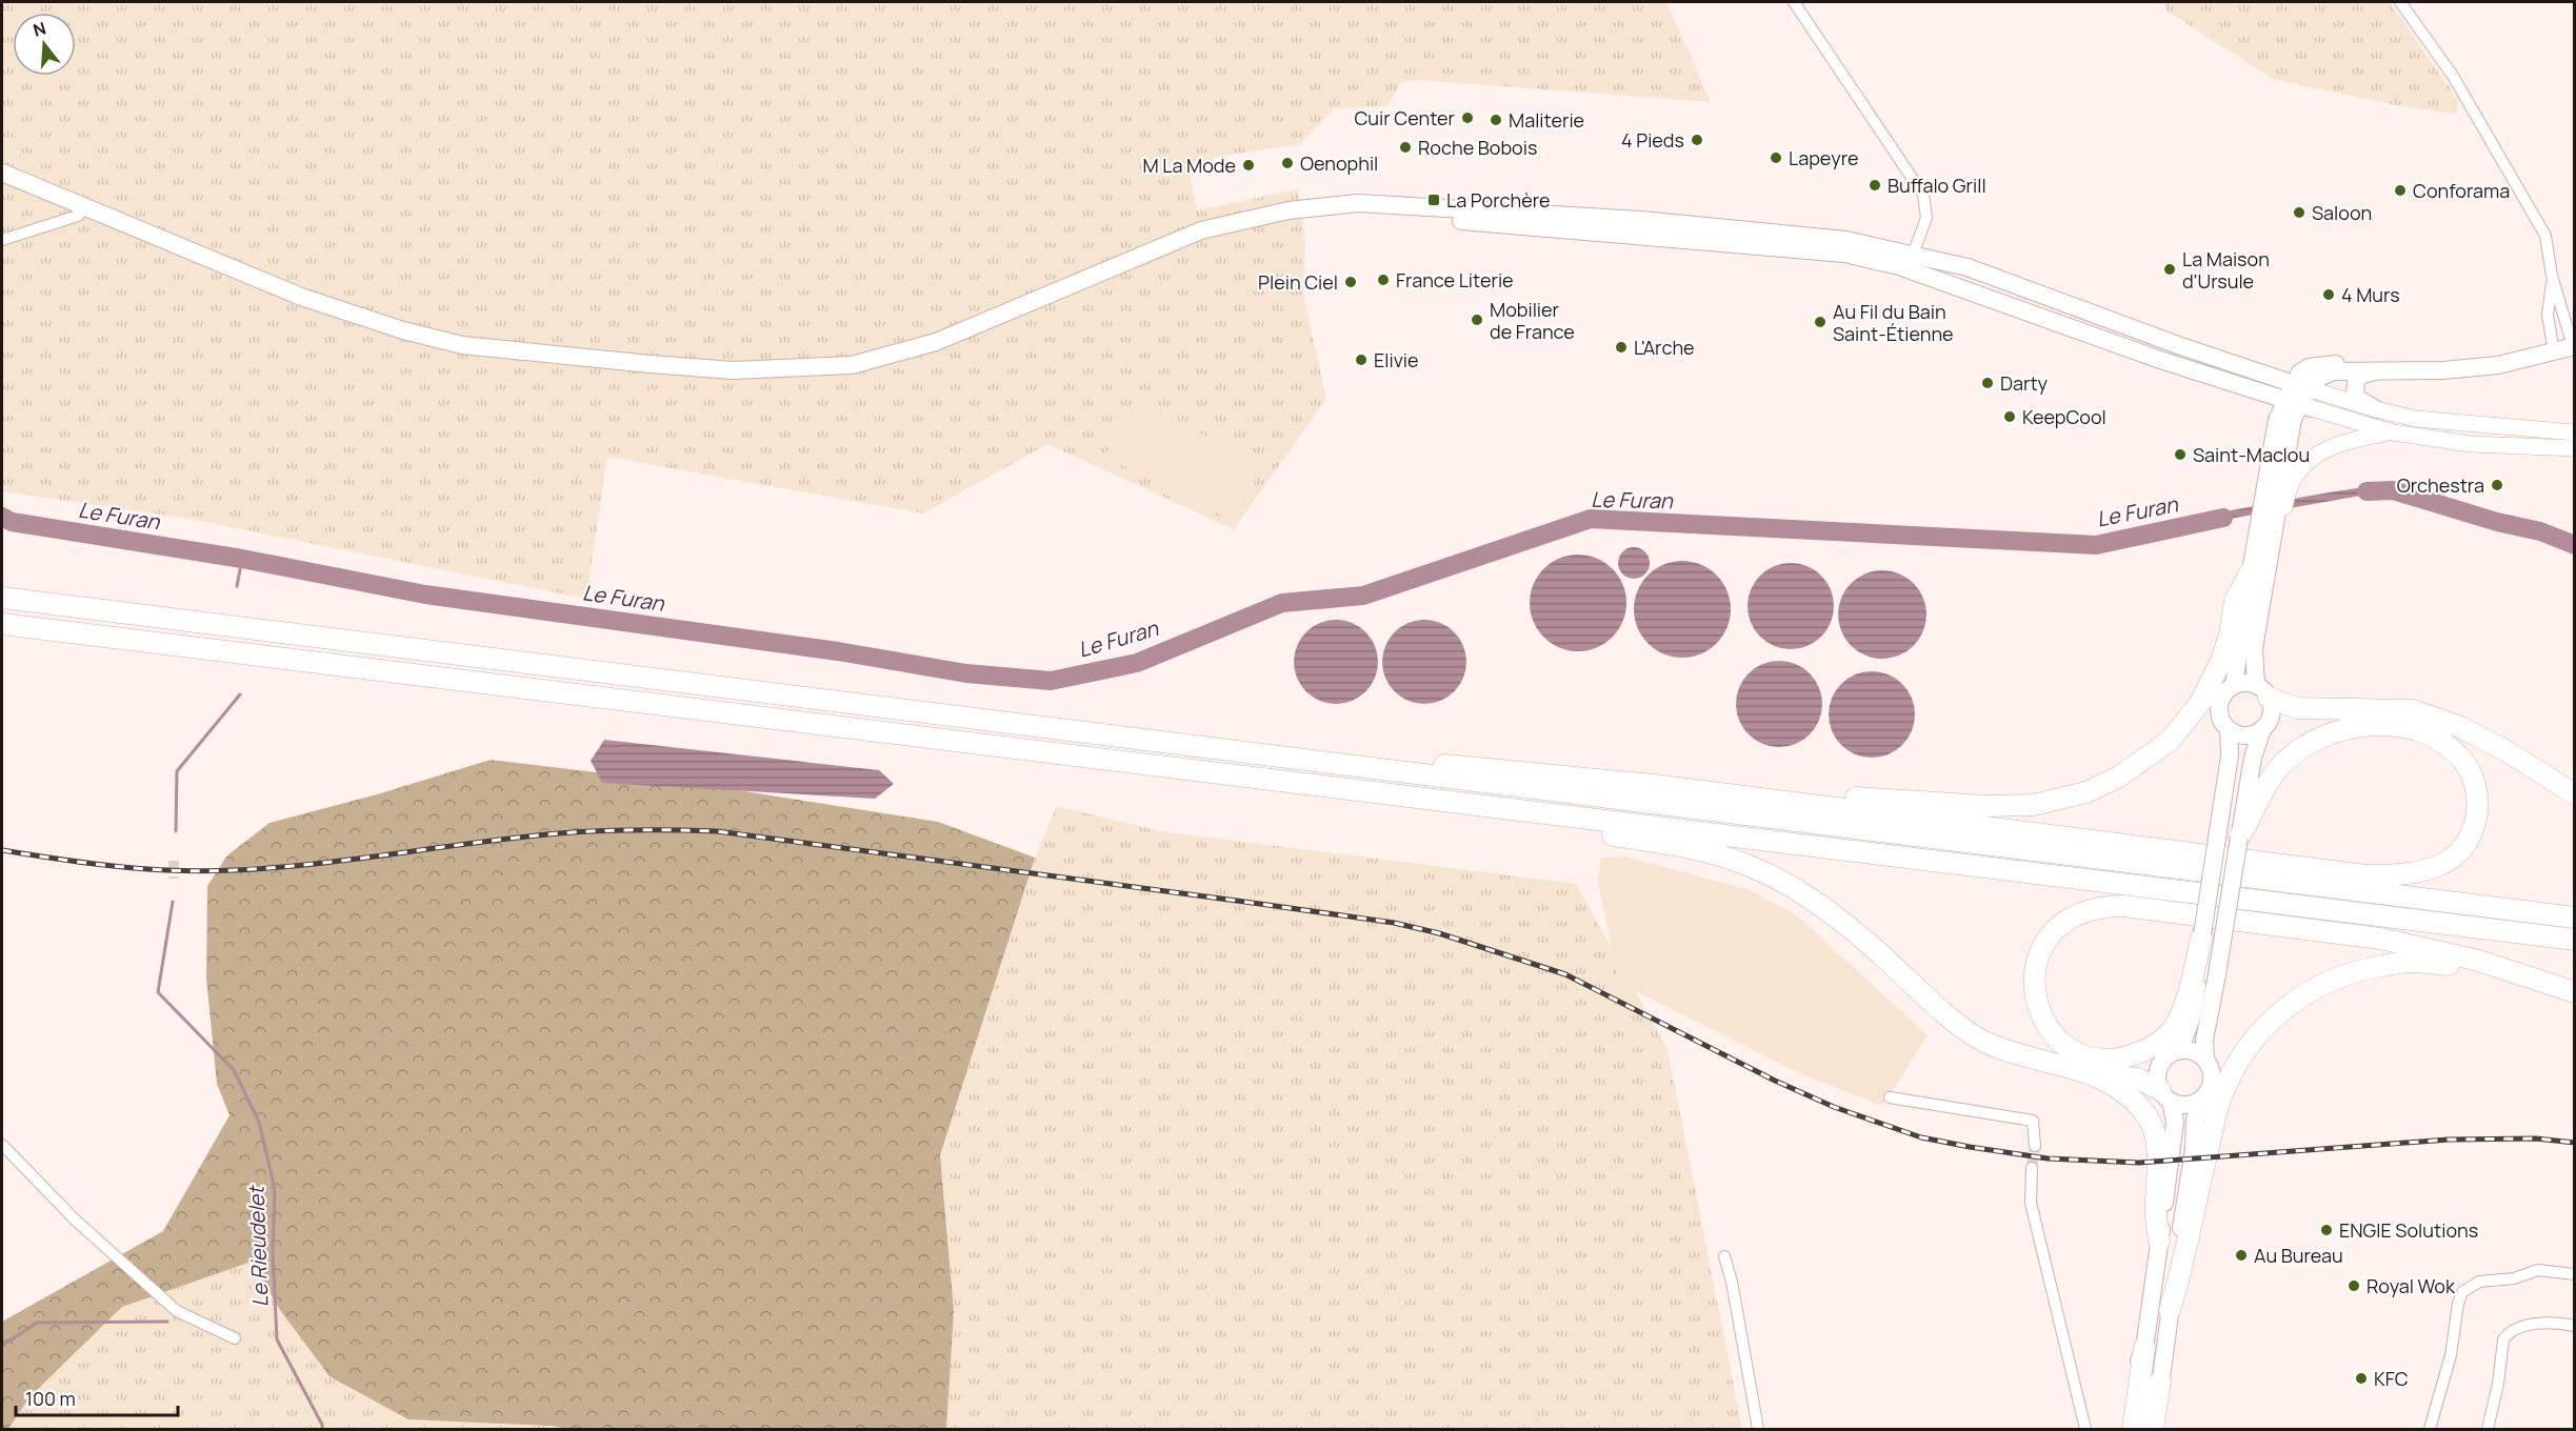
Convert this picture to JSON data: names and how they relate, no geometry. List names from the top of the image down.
{
  "water": ["Le Furan", "Le Rieudelet"],
  "places": {
    "other": [
      "Cuir Center",
      "Maliterie",
      "4 Pieds",
      "Roche Bobois",
      "Lapeyre",
      "Oenophil",
      "M La Mode",
      "Buffalo Grill",
      "Conforama",
      "Saloon",
      "La Maison d'Ursule",
      "France Literie",
      "Plein Ciel",
      "4 Murs",
      "Mobilier de France",
      "Au Fil du Bain Saint-Étienne",
      "L'Arche",
      "Elivie",
      "Darty",
      "KeepCool",
      "Saint-Maclou",
      "Orchestra",
      "ENGIE Solutions",
      "Au Bureau",
      "Royal Wok",
      "KFC"
    ],
    "transit": ["La Porchère"]
  },
  "scale_bar": "100 m",
  "north": "top"
}
